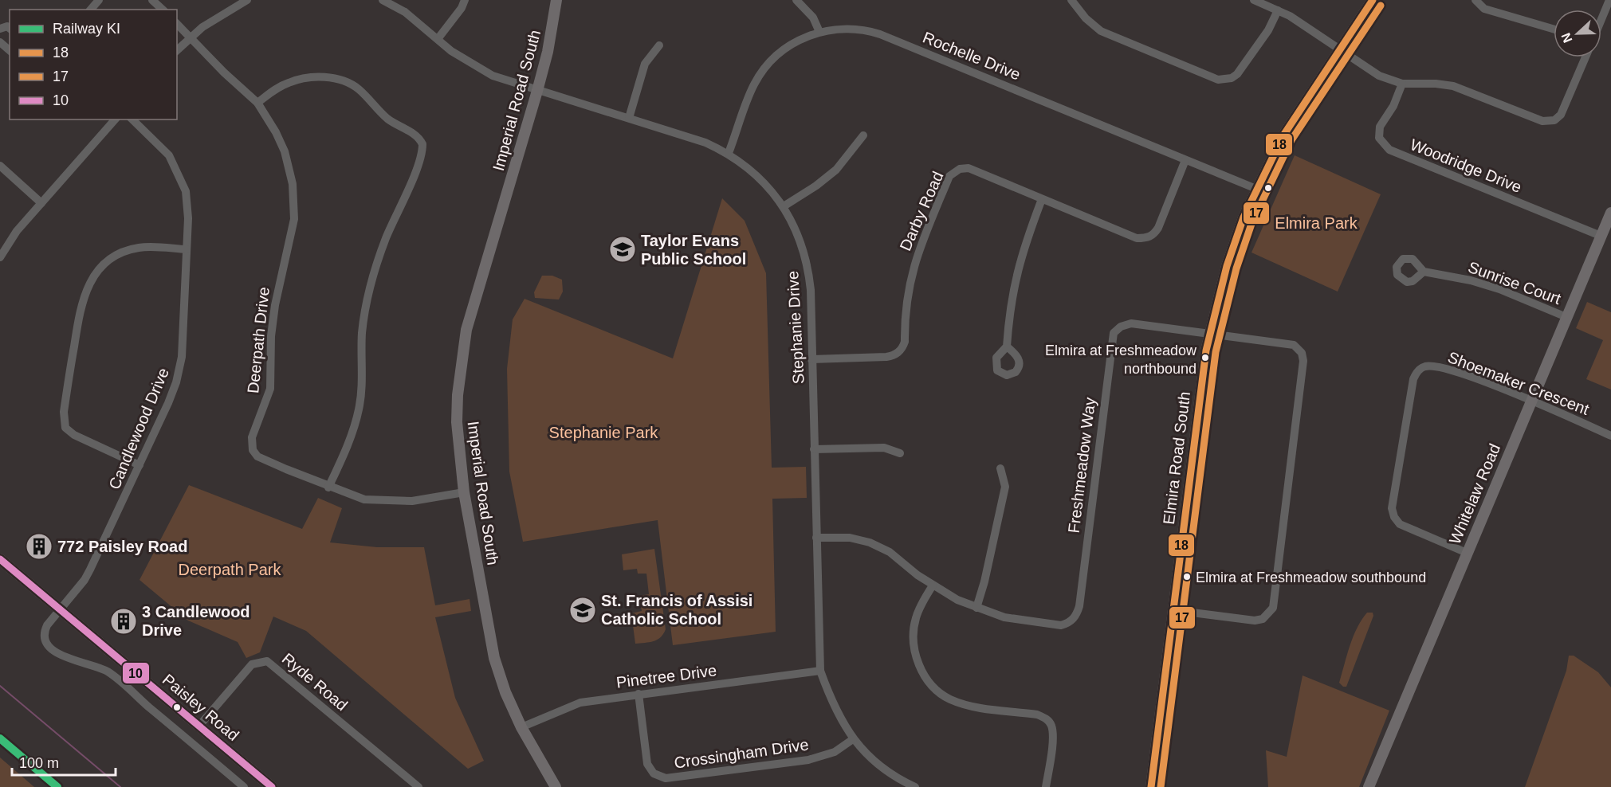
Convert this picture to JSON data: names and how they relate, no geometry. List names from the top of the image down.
{
  "streets": {
    "street": [
      "Rochelle Drive",
      "Imperial Road South",
      "Woodridge Drive",
      "Darby Road",
      "Sunrise Court",
      "Stephanie Drive",
      "Deerpath Drive",
      "Shoemaker Crescent",
      "Candlewood Drive",
      "Elmira Road South",
      "Freshmeadow Way",
      "Whitelaw Road",
      "Pinetree Drive",
      "Ryde Road",
      "Paisley Road",
      "Crossingham Drive"
    ]
  },
  "crossings": [
    ["Rochelle Drive", "Darby Road"],
    ["Rochelle Drive", "Stephanie Drive"],
    ["Rochelle Drive", "Elmira Road South"],
    ["Imperial Road South", "Stephanie Drive"],
    ["Imperial Road South", "Deerpath Drive"],
    ["Imperial Road South", "Pinetree Drive"],
    ["Woodridge Drive", "Whitelaw Road"],
    ["Darby Road", "Stephanie Drive"],
    ["Sunrise Court", "Whitelaw Road"],
    ["Stephanie Drive", "Freshmeadow Way"],
    ["Stephanie Drive", "Pinetree Drive"],
    ["Stephanie Drive", "Crossingham Drive"],
    ["Shoemaker Crescent", "Whitelaw Road"],
    ["Candlewood Drive", "Paisley Road"],
    ["Elmira Road South", "Freshmeadow Way"],
    ["Pinetree Drive", "Crossingham Drive"],
    ["Ryde Road", "Paisley Road"]
  ],
  "parks": ["Elmira Park", "Stephanie Park", "Deerpath Park"],
  "places": {
    "school or university": ["Taylor Evans Public School", "St. Francis of Assisi Catholic School"],
    "other": ["Elmira at Freshmeadow northbound", "Elmira at Freshmeadow southbound"],
    "building": ["772 Paisley Road", "3 Candlewood Drive"]
  },
  "lines": [
    "transit line 18",
    "transit line 17",
    "transit line 10",
    "rail line KI"
  ],
  "legend": [
    "Railway KI",
    "18",
    "17",
    "10"
  ],
  "scale_bar": "100 m",
  "north": "left"
}
